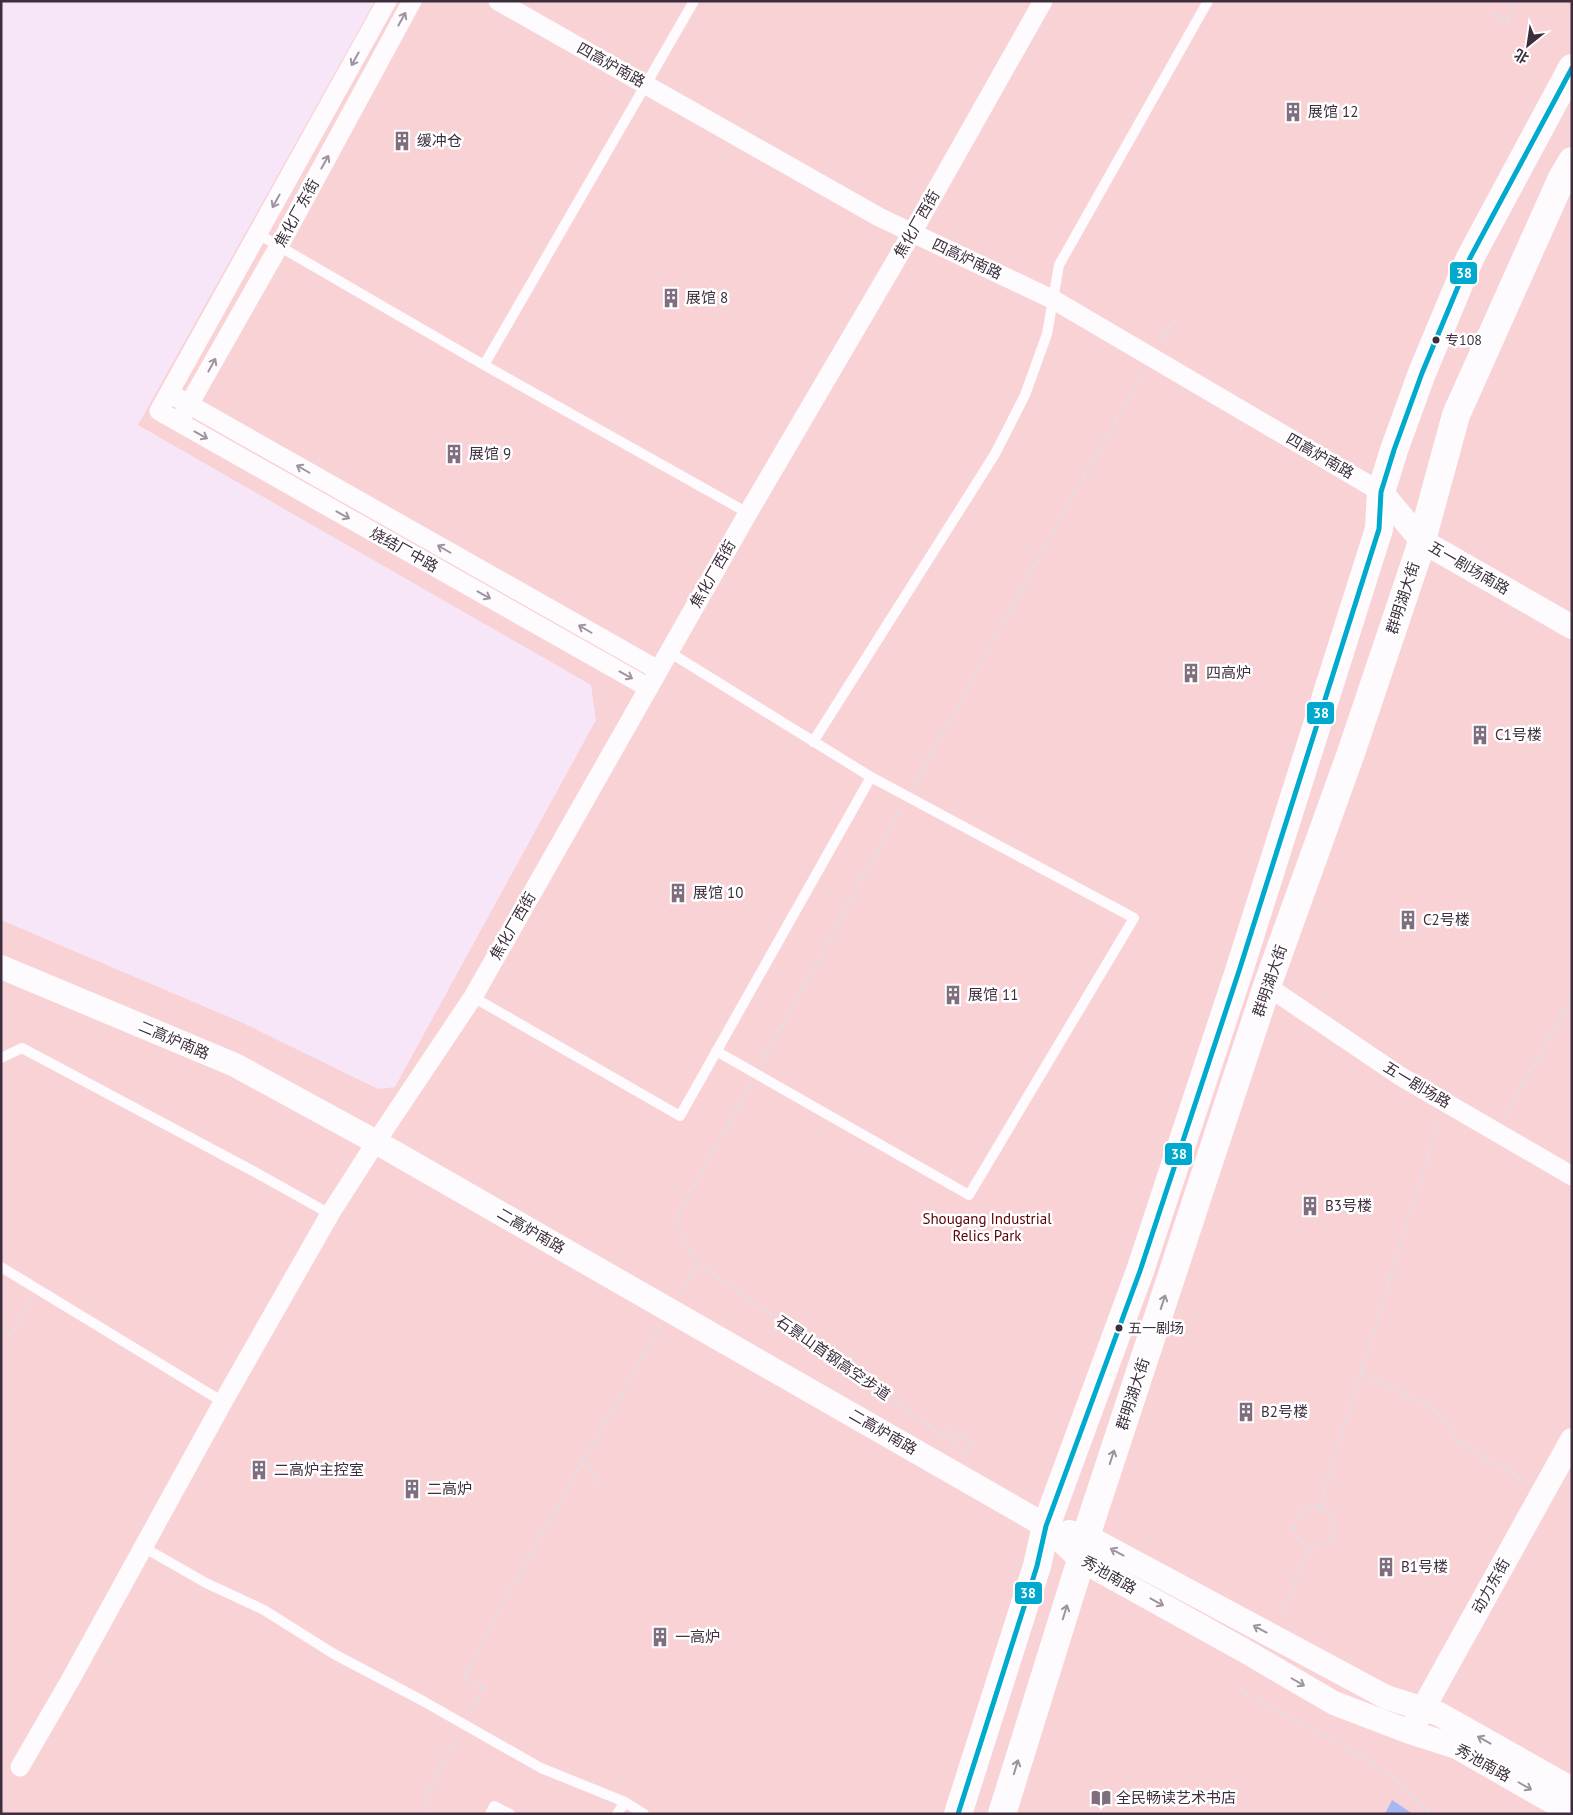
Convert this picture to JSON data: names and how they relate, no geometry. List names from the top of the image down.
{
  "streets": {
    "main road": ["群明湖大街"],
    "street": [
      "四高炉南路",
      "焦化厂东街",
      "焦化厂西街",
      "烧结厂中路",
      "五一剧场南路",
      "二高炉南路",
      "五一剧场路",
      "秀池南路",
      "动力东街"
    ],
    "path": ["石景山首钢高空步道"]
  },
  "crossings": [
    ["四高炉南路", "焦化厂西街"],
    ["四高炉南路", "五一剧场南路"],
    ["焦化厂东街", "烧结厂中路"],
    ["焦化厂西街", "烧结厂中路"],
    ["焦化厂西街", "二高炉南路"],
    ["五一剧场南路", "群明湖大街"],
    ["群明湖大街", "五一剧场路"],
    ["群明湖大街", "秀池南路"],
    ["二高炉南路", "秀池南路"],
    ["秀池南路", "动力东街"]
  ],
  "parks": ["Shougang Industrial Relics Park"],
  "places": {
    "building": [
      "展馆 12",
      "缓冲仓",
      "展馆 8",
      "展馆 9",
      "四高炉",
      "C1号楼",
      "展馆 10",
      "C2号楼",
      "展馆 11",
      "B3号楼",
      "B2号楼",
      "二高炉主控室",
      "二高炉",
      "B1号楼",
      "一高炉"
    ],
    "other": ["专108", "五一剧场"],
    "library": ["全民畅读艺术书店"]
  },
  "lines": ["transit line 38"],
  "north": "bottom left"
}
